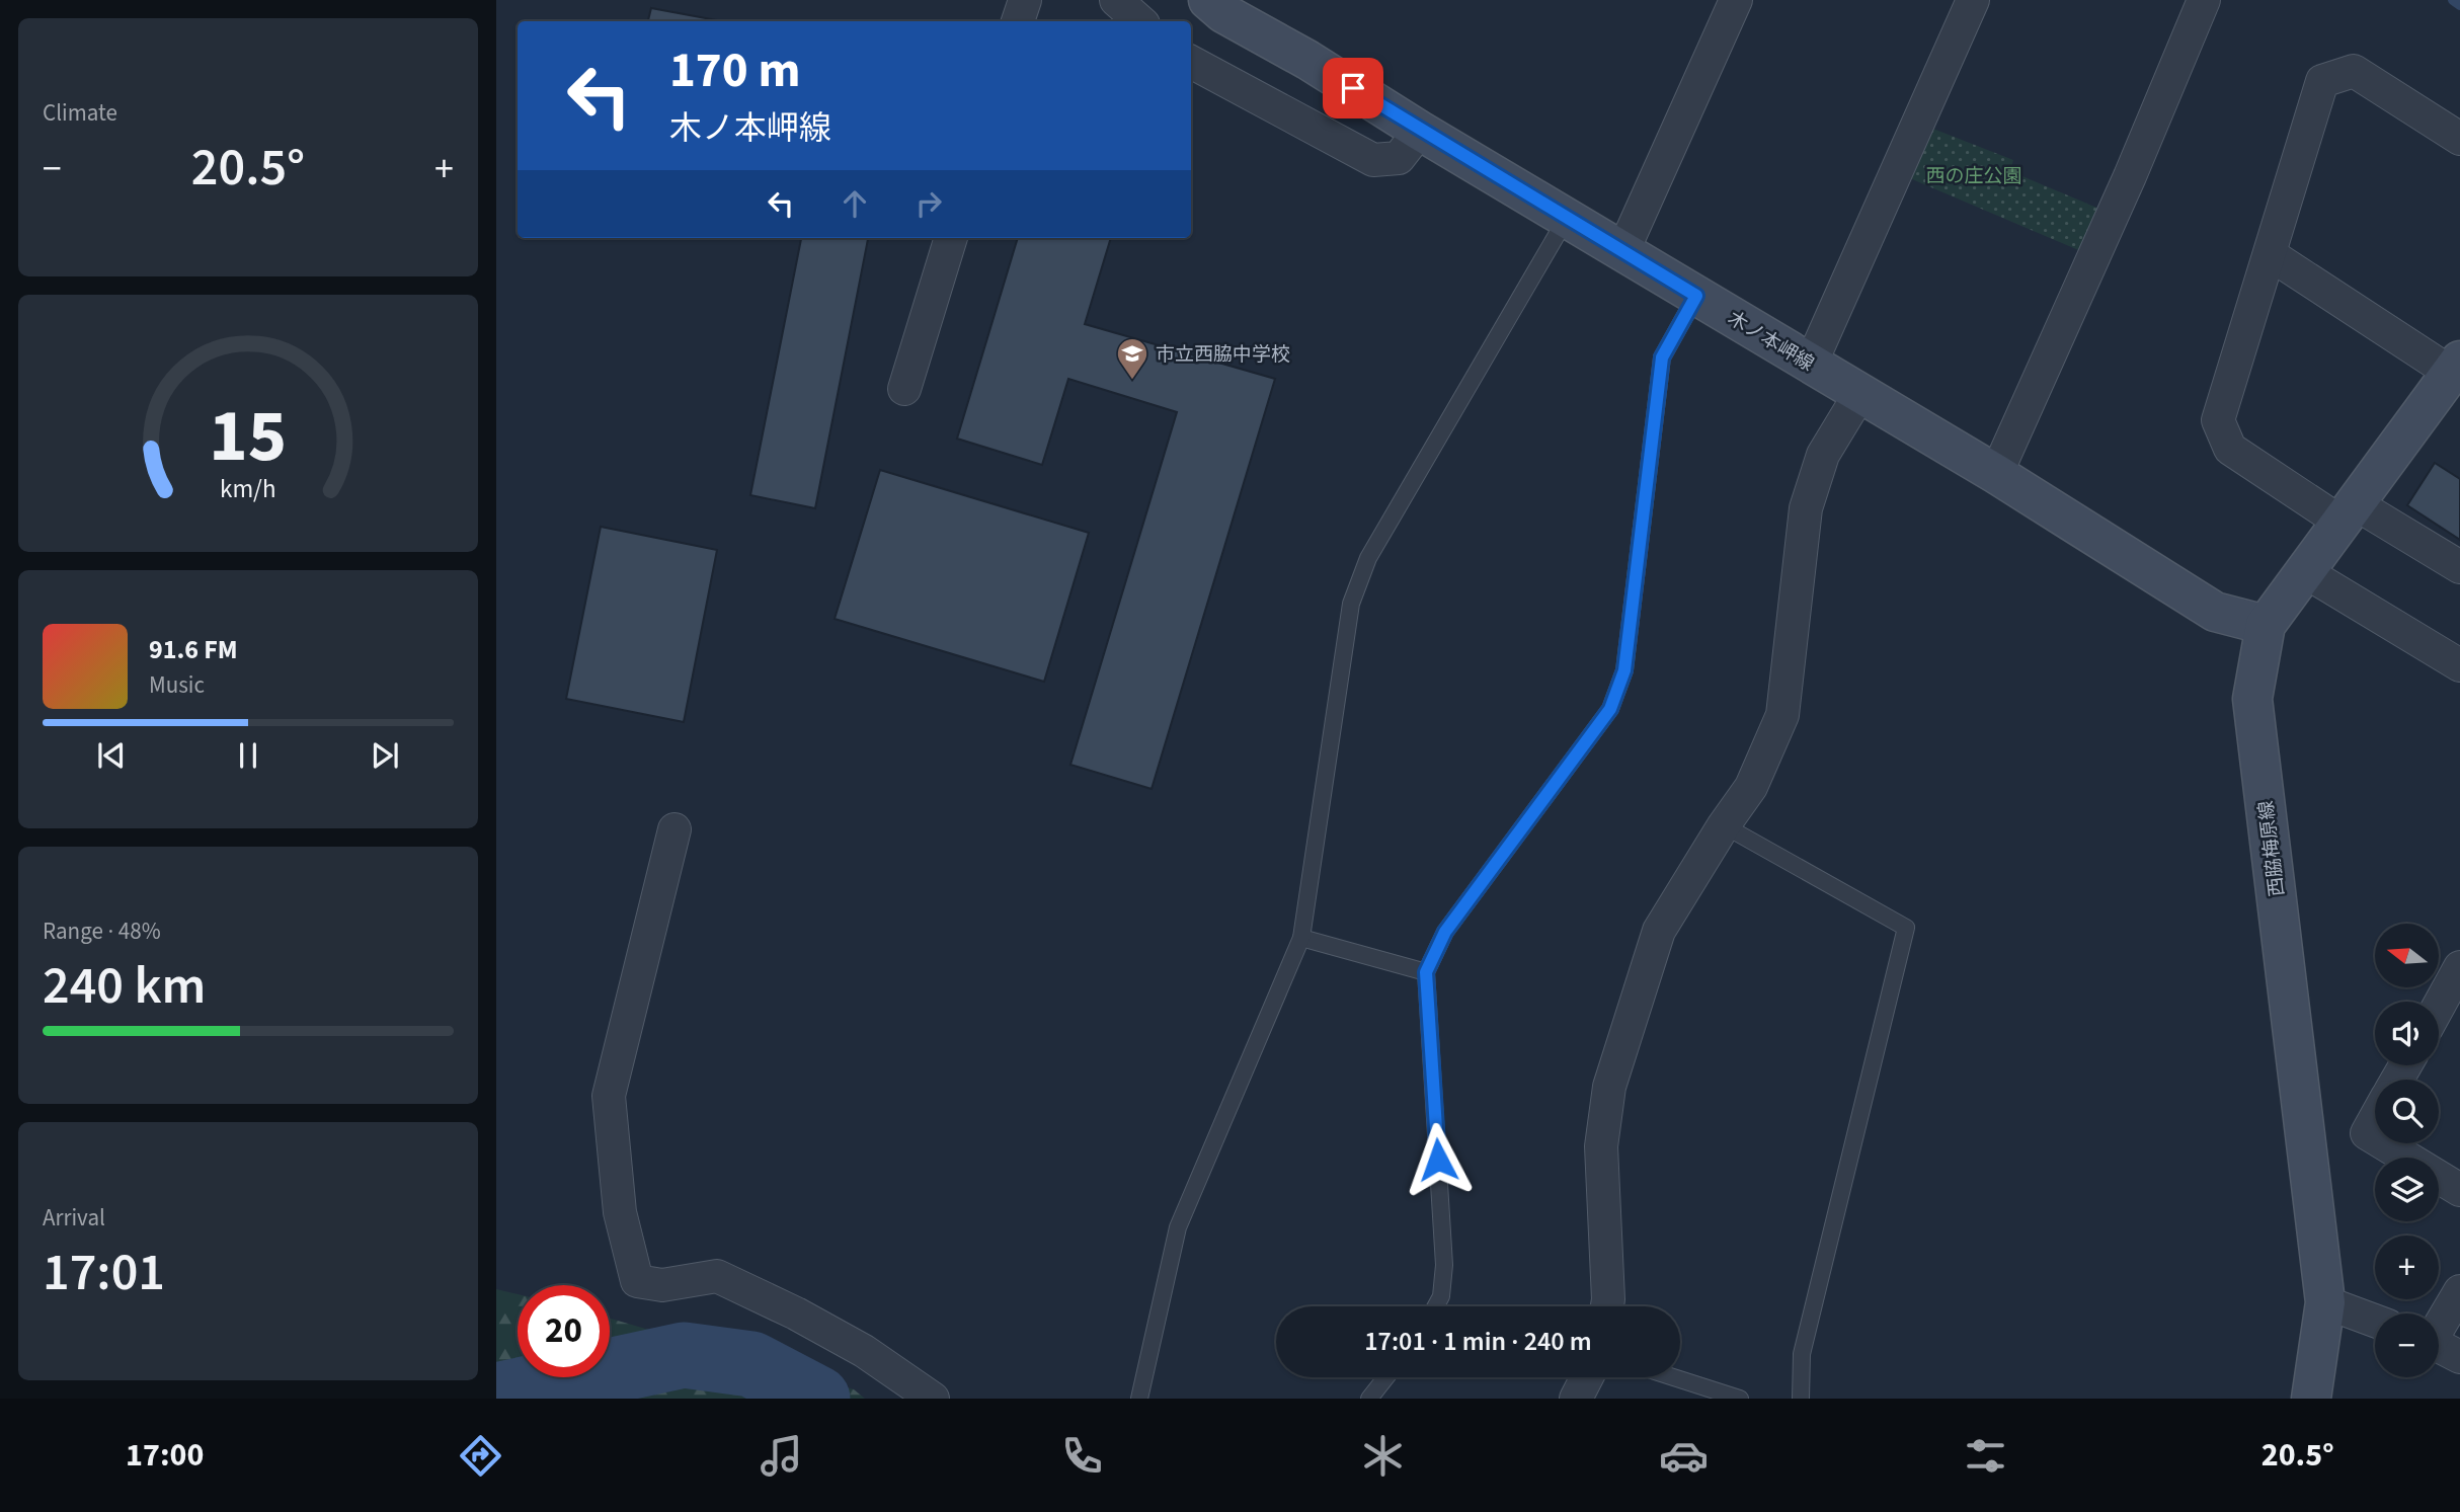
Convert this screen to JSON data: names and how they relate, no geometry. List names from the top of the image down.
{
  "streets": {
    "main road": ["木ノ本岬線", "西脇梅原線"]
  },
  "crossings": [
    ["木ノ本岬線", "西脇梅原線"]
  ],
  "parks": ["西の庄公園"],
  "places": {
    "school or university": ["市立西脇中学校"]
  },
  "north": "left",
  "page": {
    "tile": [
      "Climate",
      ["Range · 48%", "240 km"],
      ["Arrival", "17:01"]
    ],
    "turn": ["170 m", "木ノ本岬線"],
    "heat": ["−", "20.5°", "+"],
    "song": ["91.6 FM", "Music"],
    "map_buttons": ["+", "−"],
    "limit": "20",
    "trip": "17:01 · 1 min · 240 m",
    "tabs": ["17:00", "20.5°"],
    "gauge": ["15", "km/h"]
  }
}
